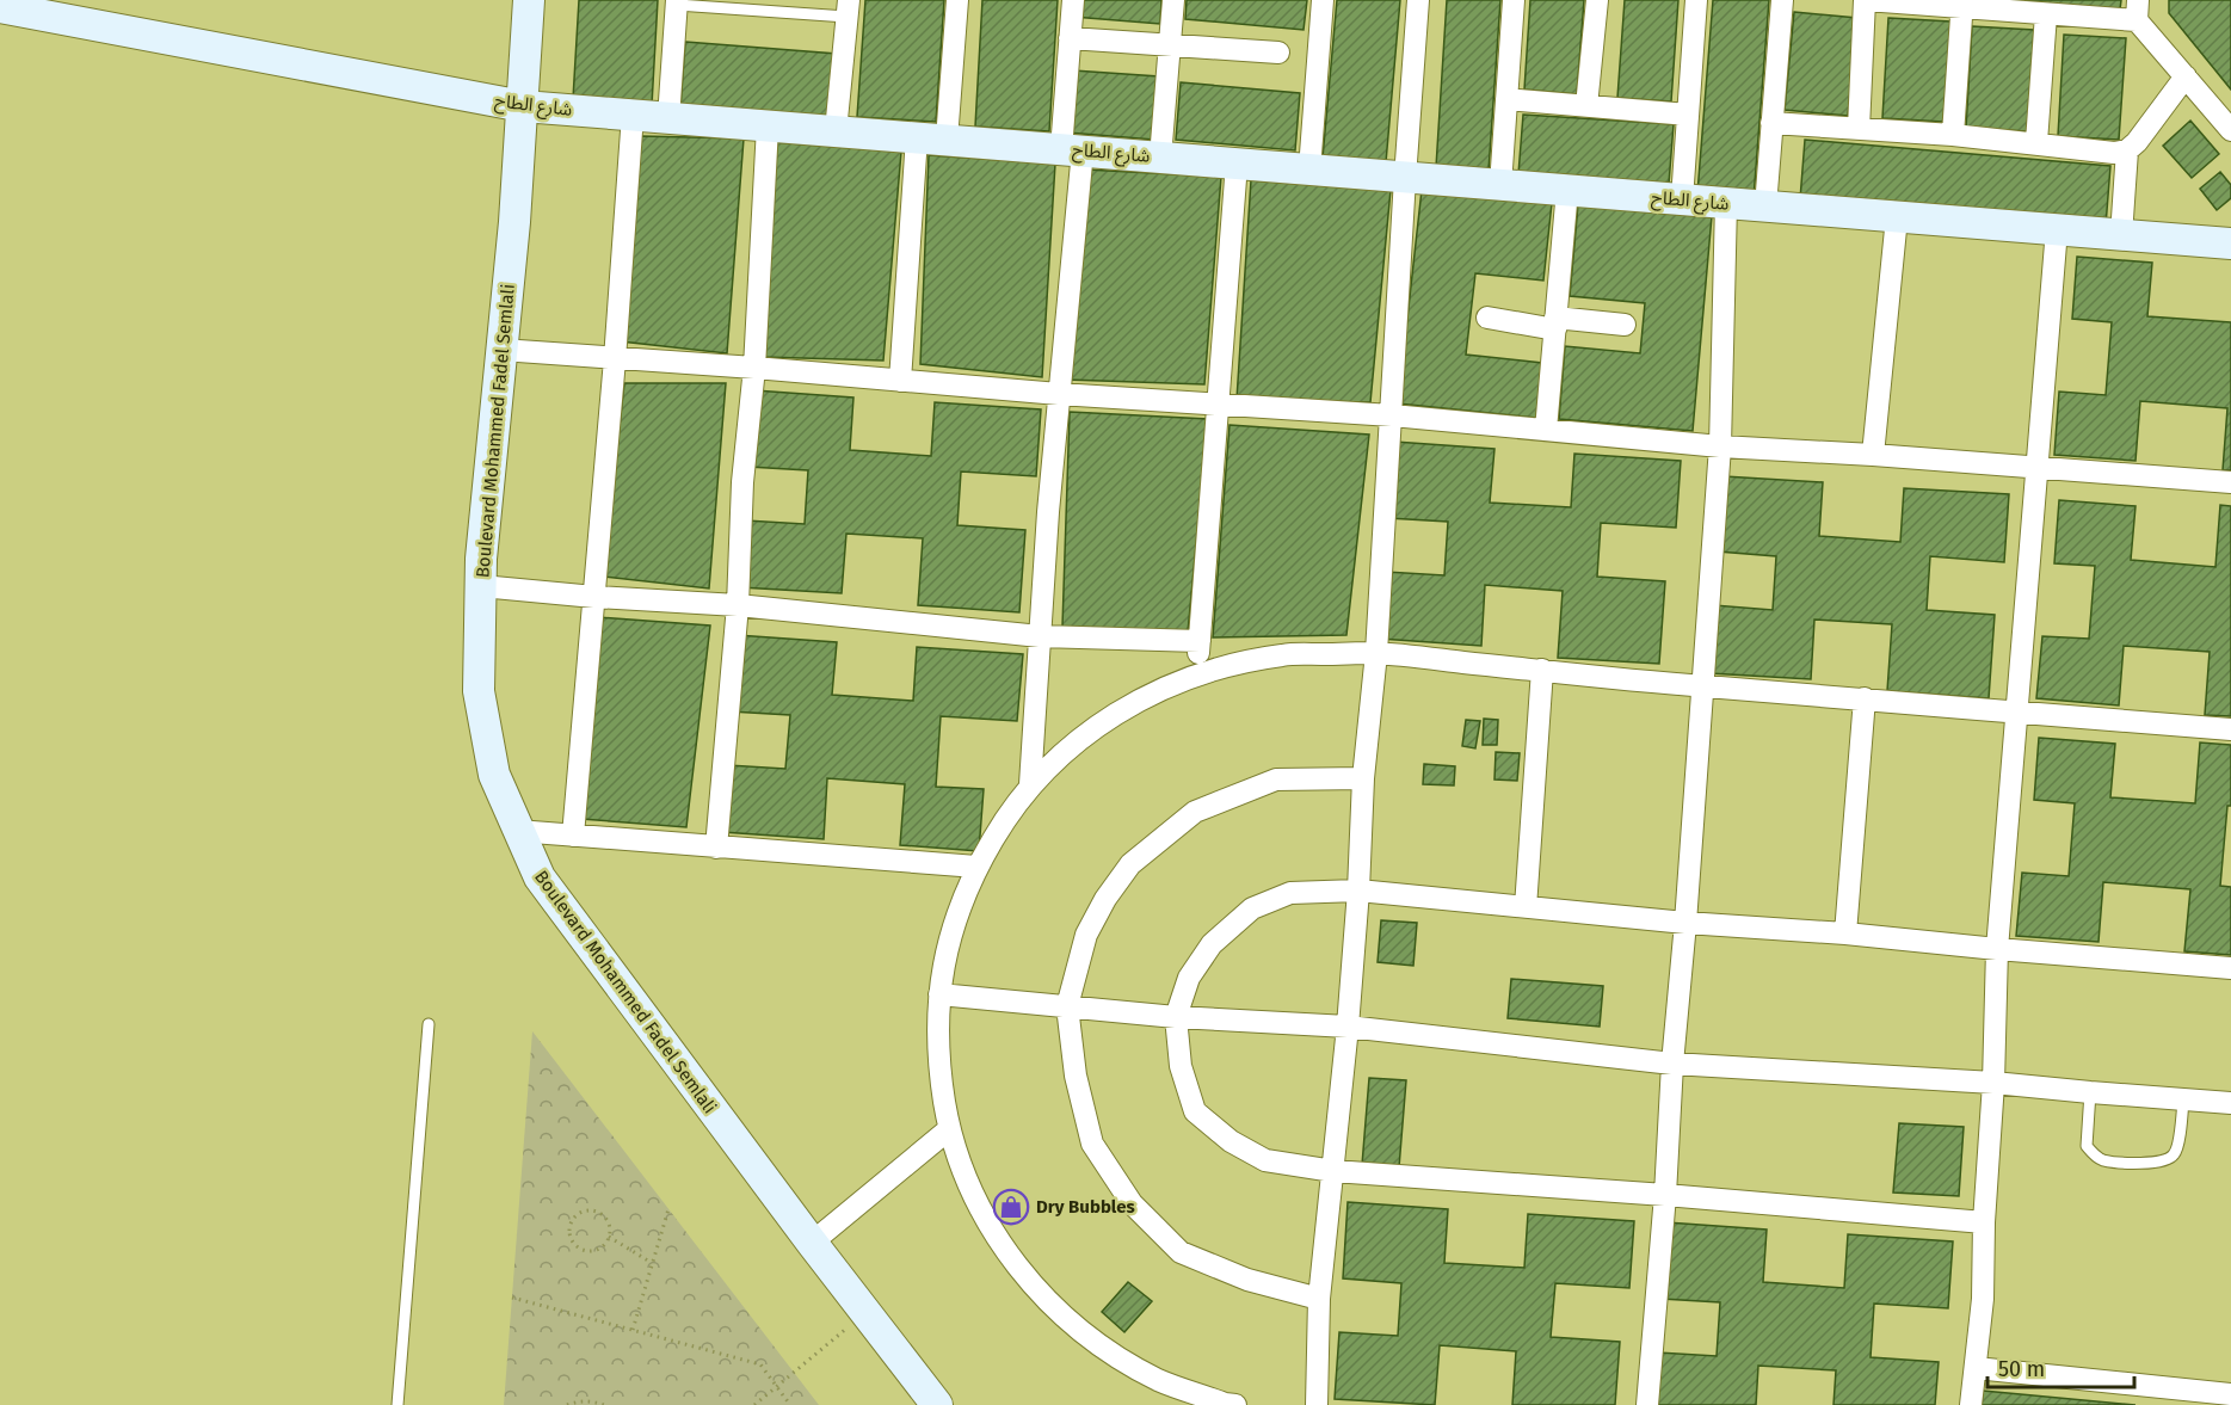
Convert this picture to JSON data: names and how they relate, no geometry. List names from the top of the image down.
{
  "streets": {
    "street": ["شارع الطاح", "Boulevard Mohammed Fadel Semlali"]
  },
  "crossings": [
    ["شارع الطاح", "Boulevard Mohammed Fadel Semlali"]
  ],
  "places": {
    "shop": ["Dry Bubbles"]
  },
  "scale_bar": "50 m"
}
